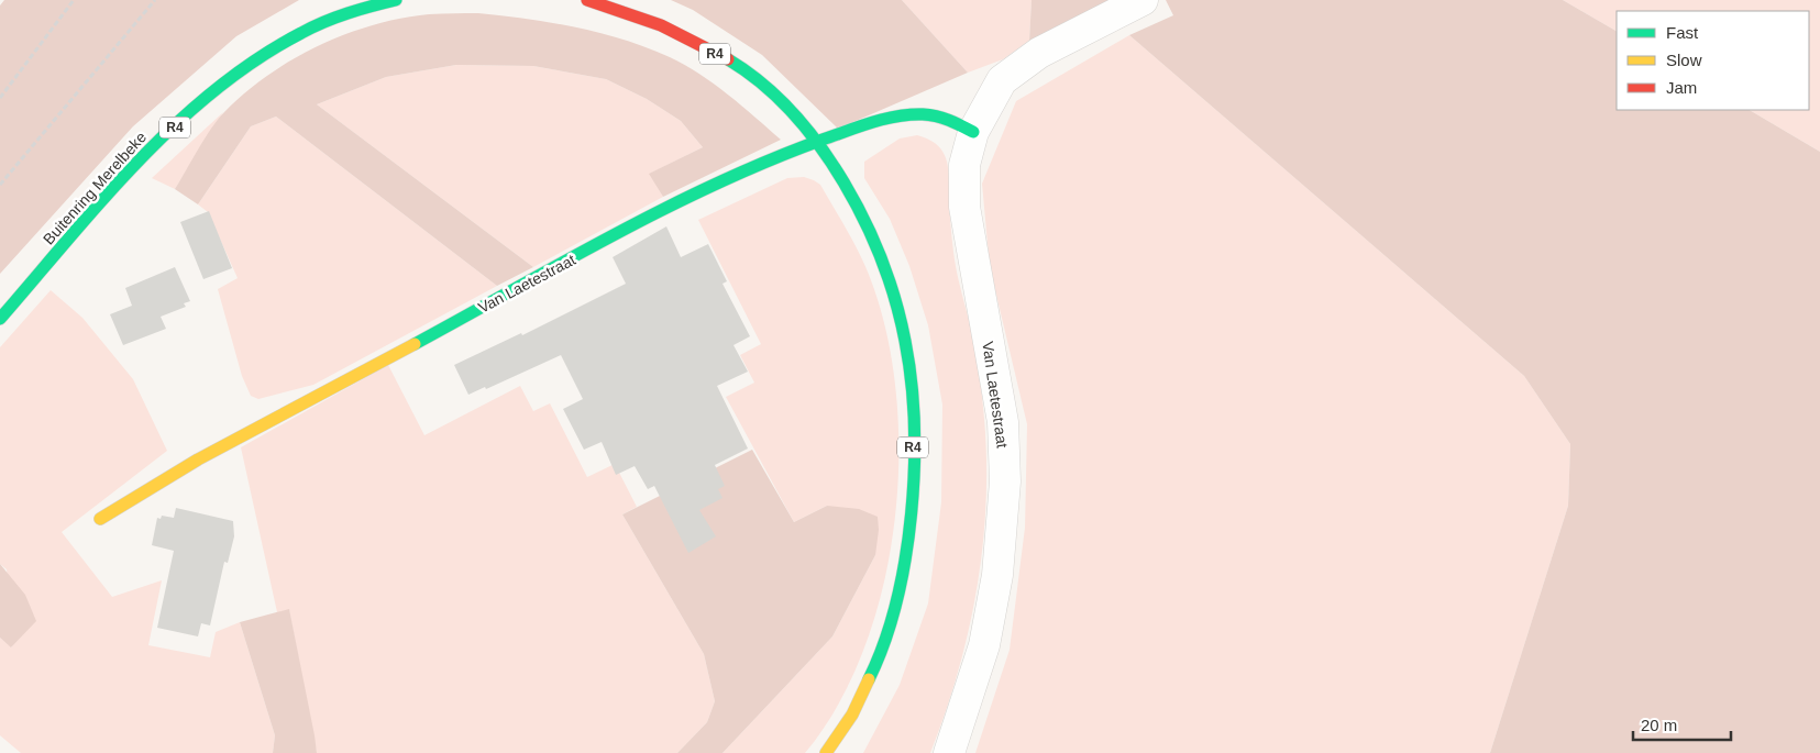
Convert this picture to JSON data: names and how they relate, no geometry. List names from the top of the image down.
{
  "streets": {
    "main road": ["R4", "Buitenring Merelbeke", "Van Laetestraat"]
  },
  "crossings": [
    ["R4", "Van Laetestraat"]
  ],
  "legend": ["Fast", "Slow", "Jam"],
  "scale_bar": "20 m"
}
